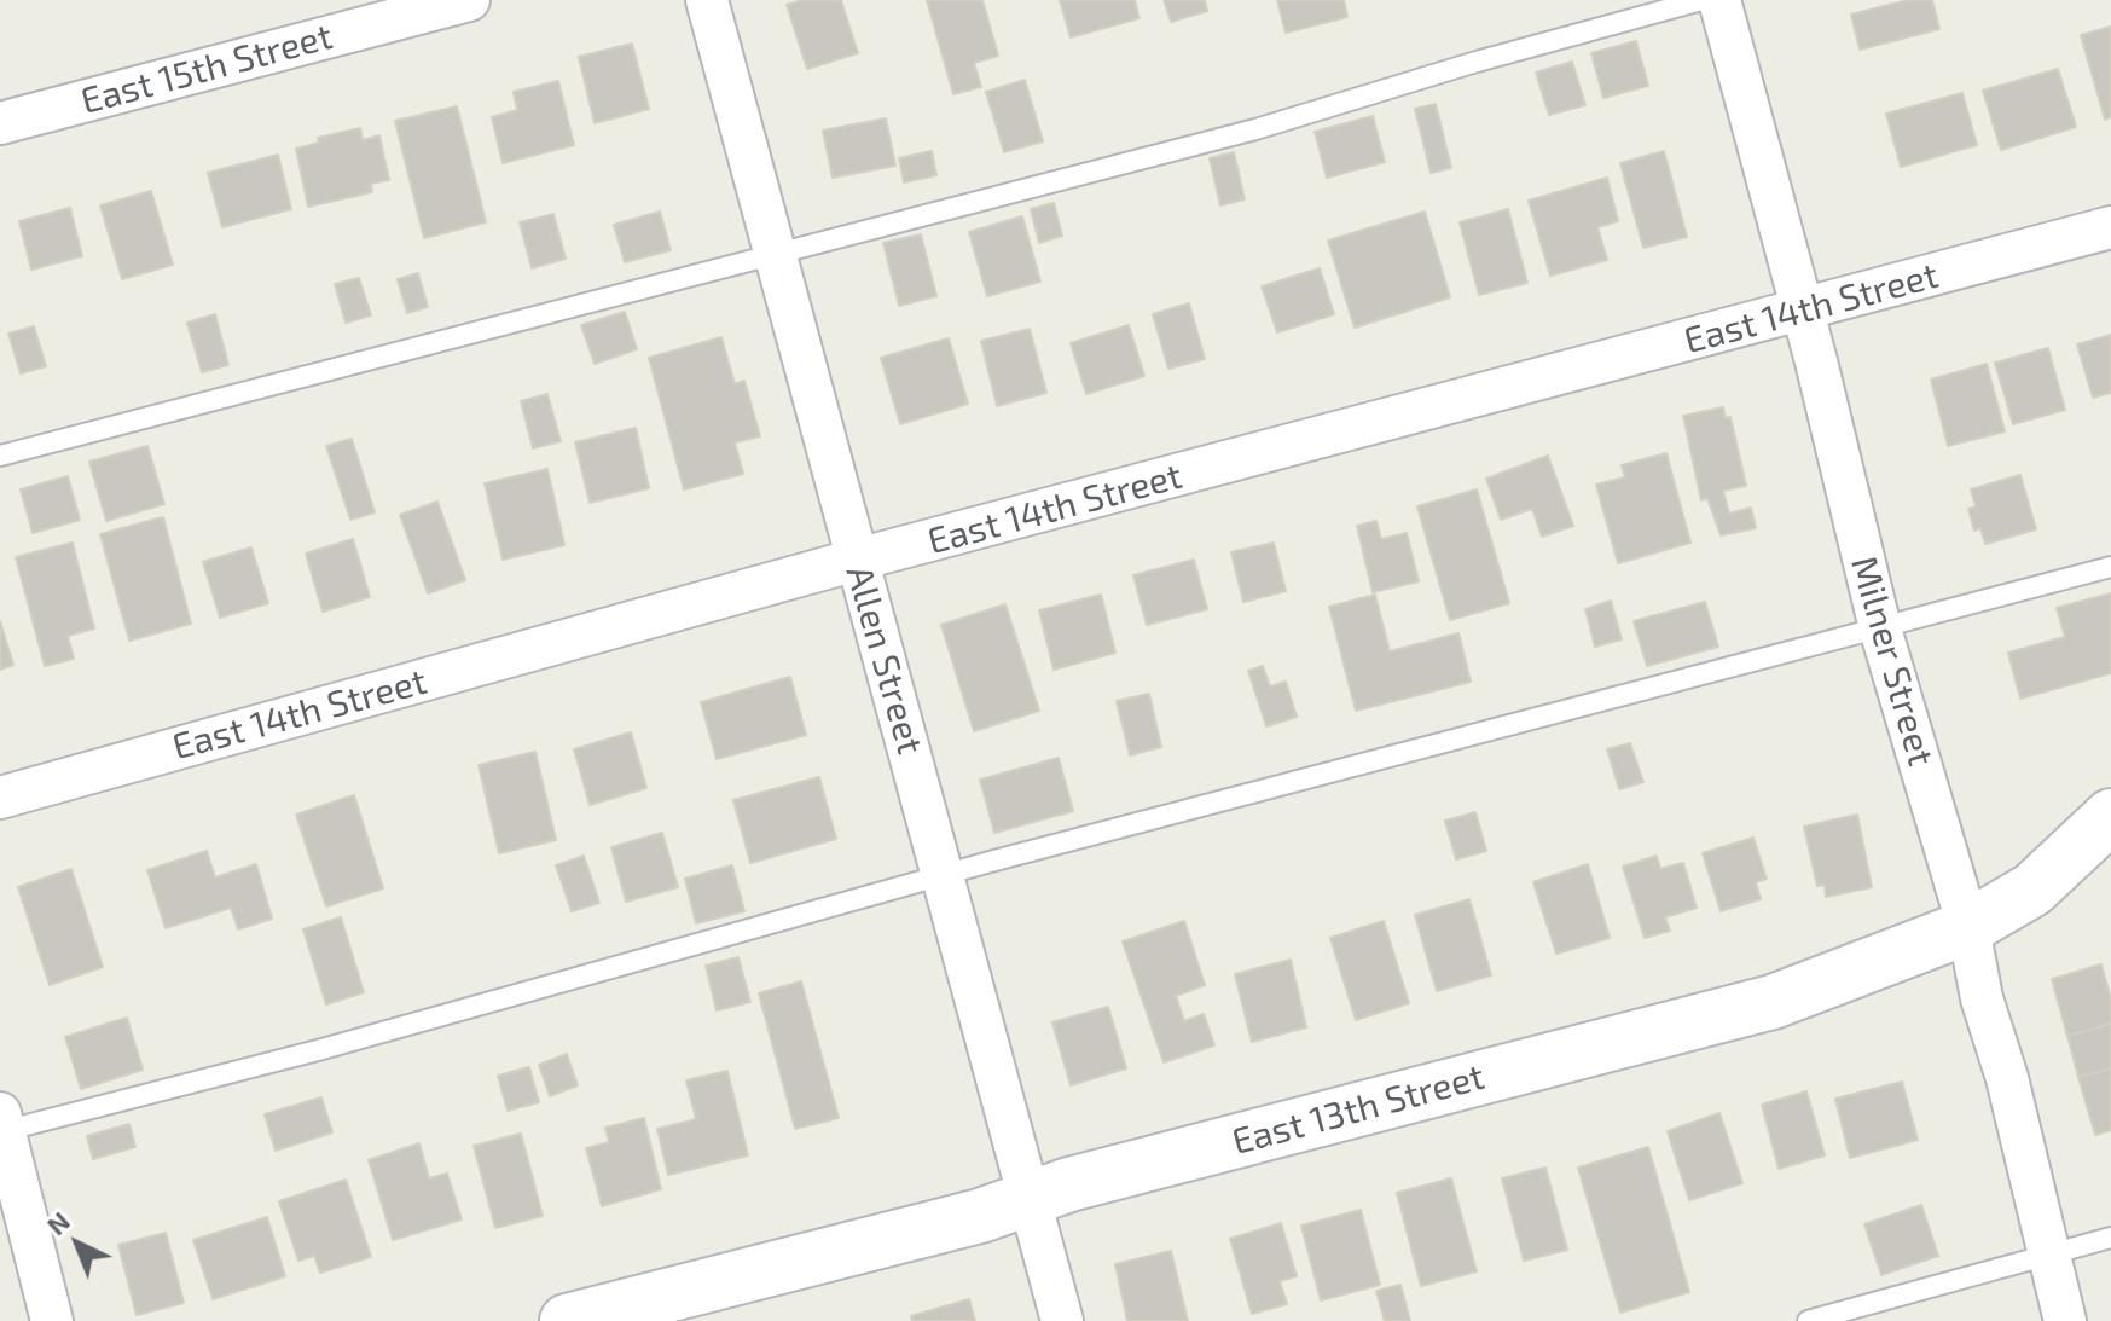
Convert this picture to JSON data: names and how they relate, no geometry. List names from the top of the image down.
{
  "streets": {
    "street": [
      "East 15th Street",
      "East 14th Street",
      "Allen Street",
      "Milner Street",
      "East 13th Street"
    ]
  },
  "crossings": [
    ["East 14th Street", "Allen Street"],
    ["East 14th Street", "Milner Street"],
    ["Allen Street", "East 13th Street"],
    ["Milner Street", "East 13th Street"]
  ],
  "north": "top left"
}
